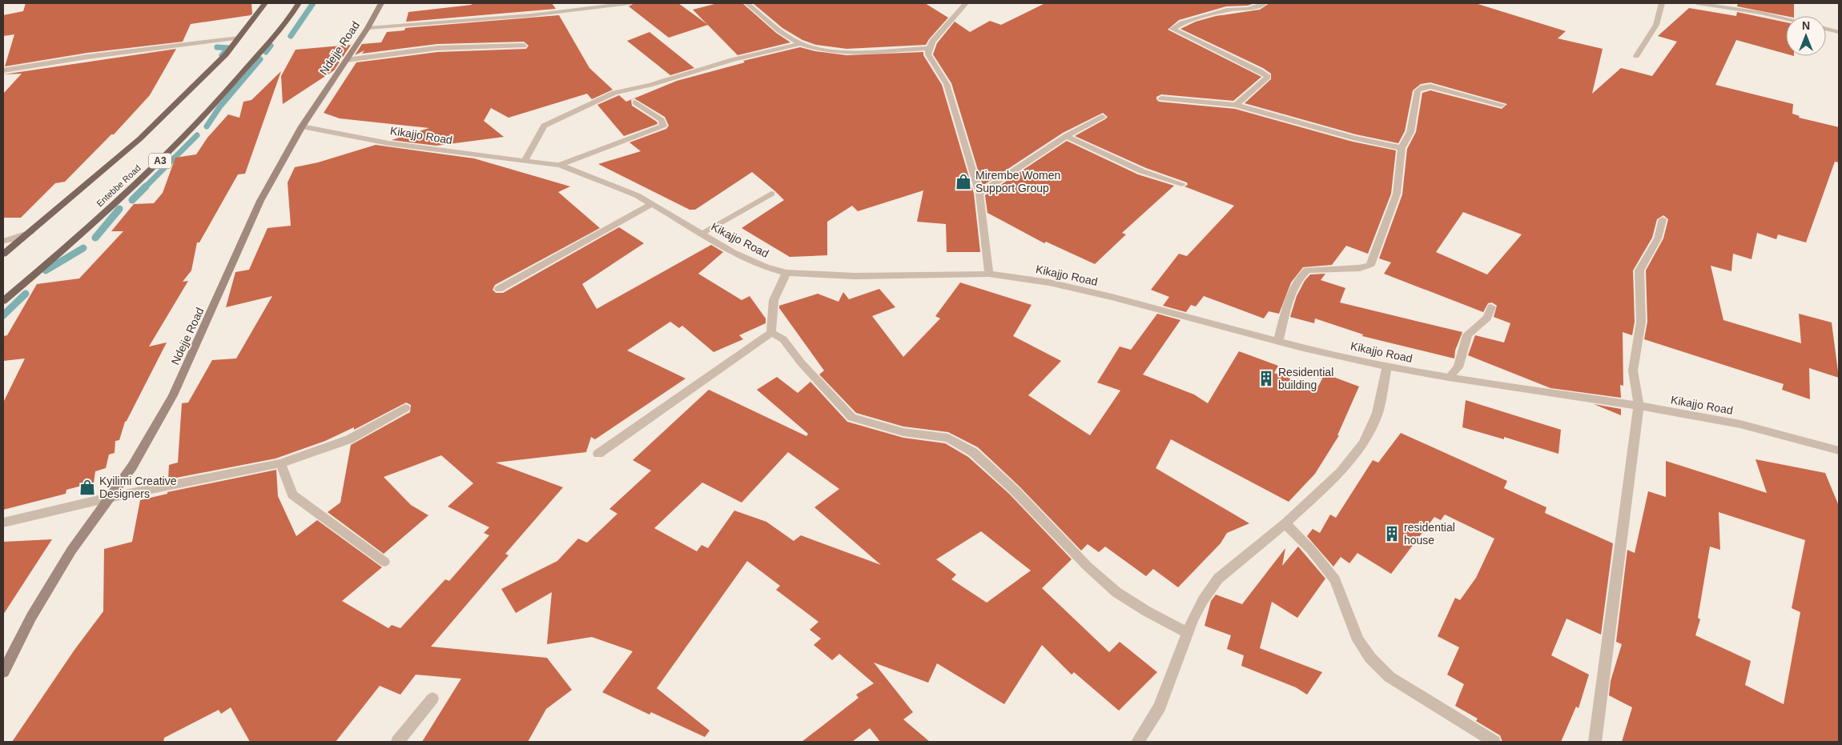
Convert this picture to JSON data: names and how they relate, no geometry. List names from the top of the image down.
{
  "streets": {
    "main road": ["A3", "Entebbe Road"],
    "street": ["Ndejje Road", "Kikajjo Road"]
  },
  "crossings": [
    ["Ndejje Road", "Kikajjo Road"]
  ],
  "places": {
    "shop": ["Mirembe Women Support Group", "Kyilimi Creative Designers"],
    "building": ["Residential building", "residential house"]
  },
  "north": "top"
}
